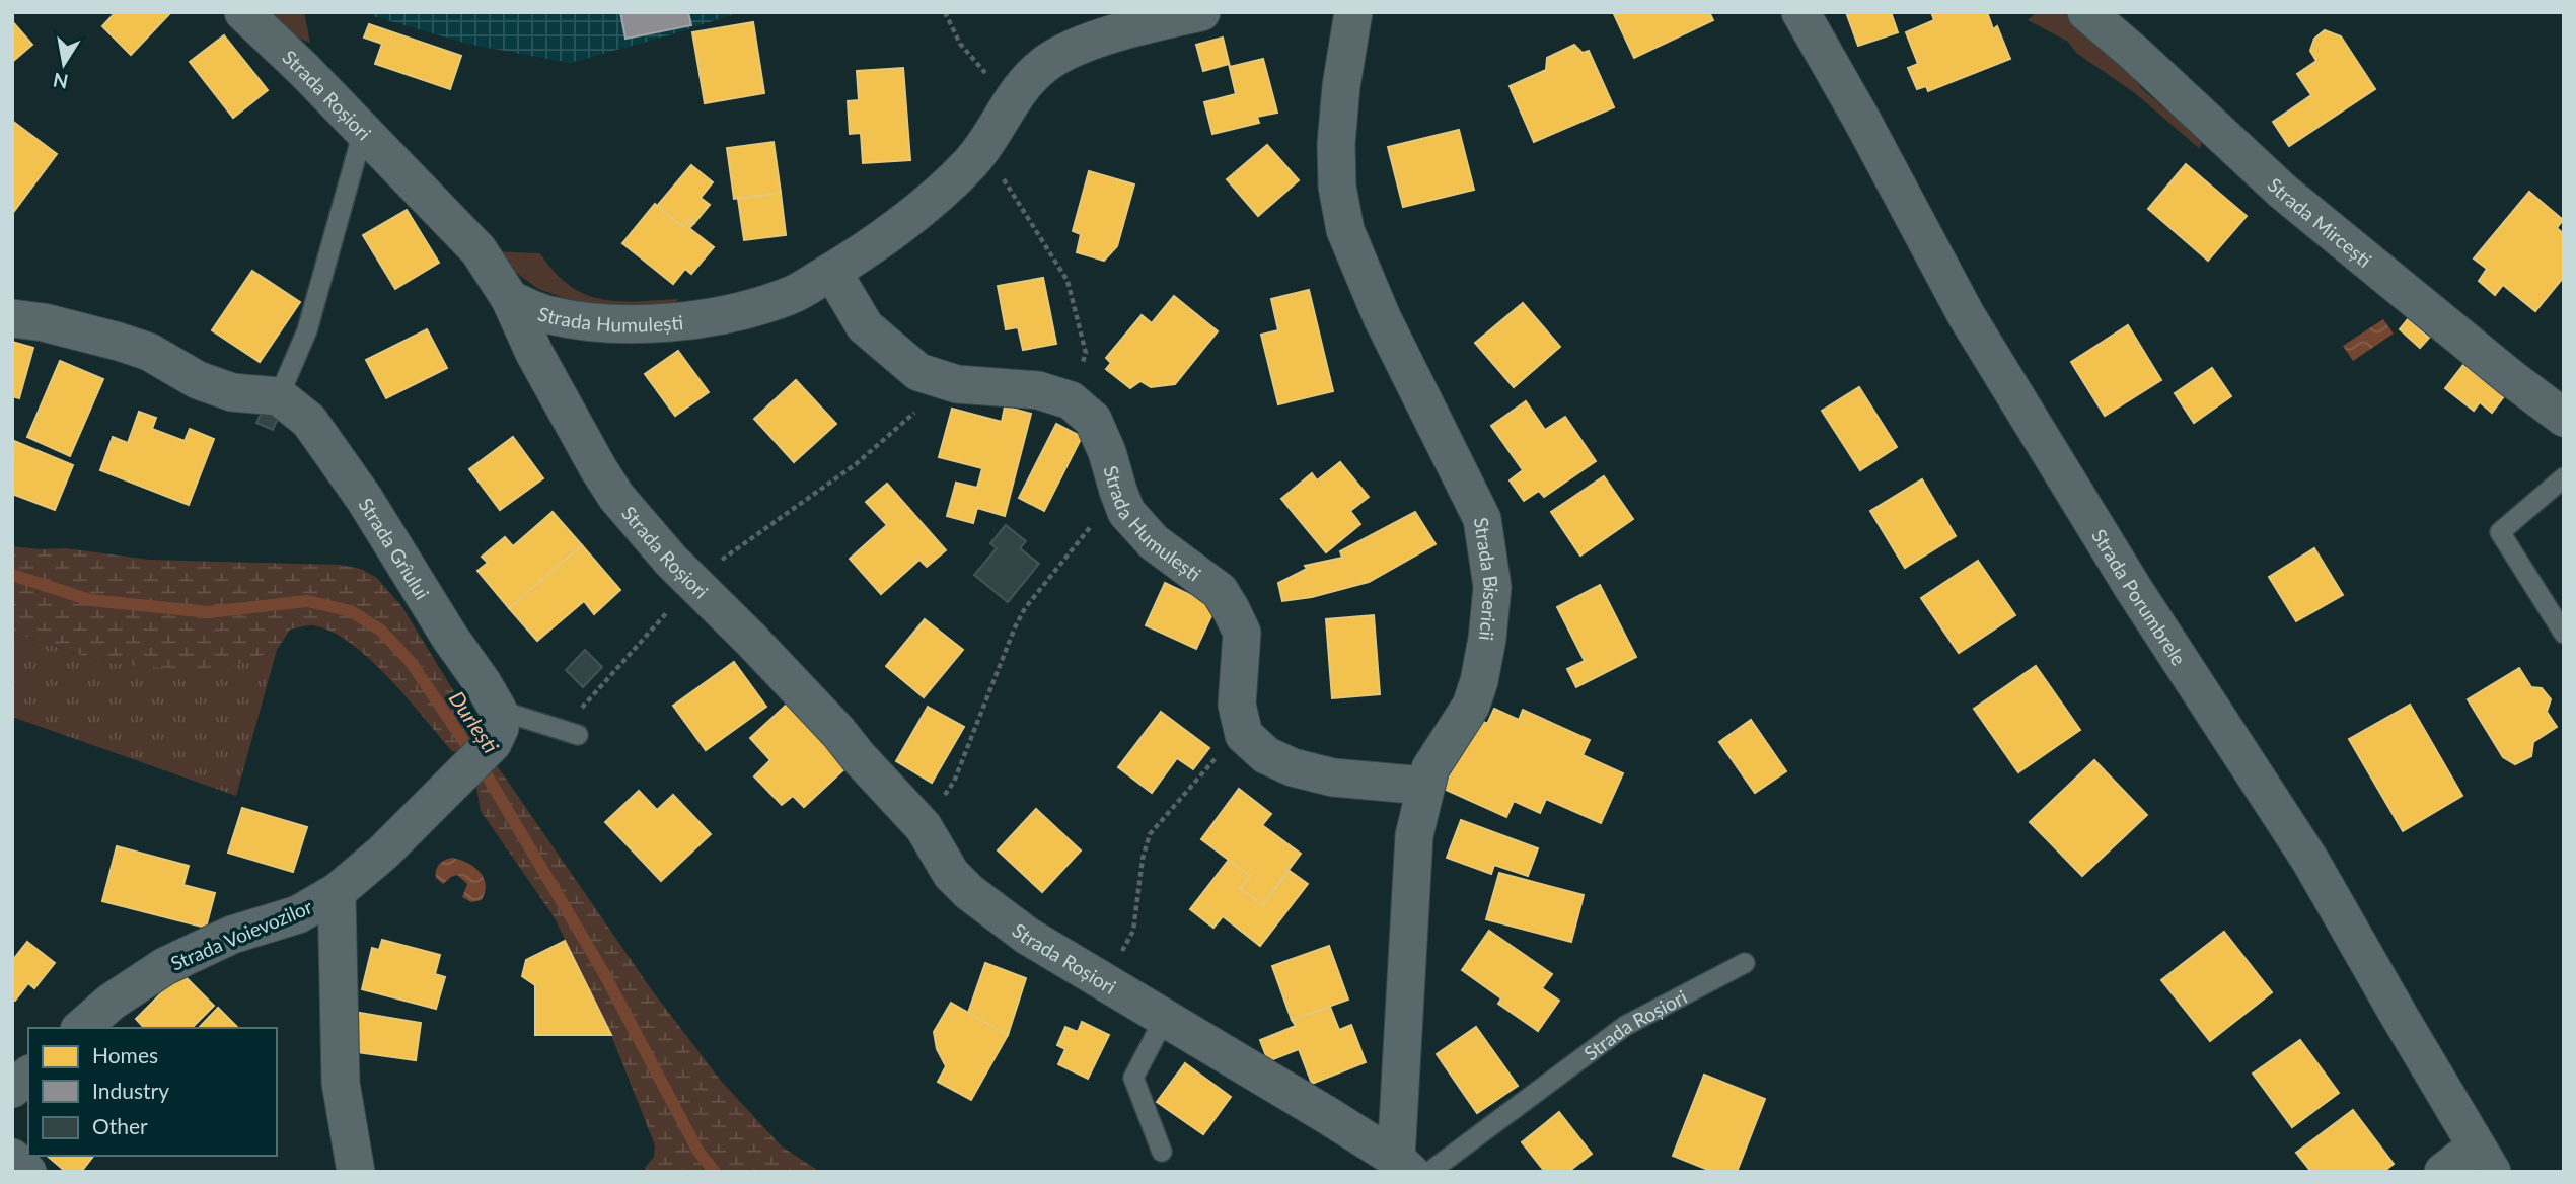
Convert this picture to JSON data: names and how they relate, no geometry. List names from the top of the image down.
{
  "streets": {
    "street": [
      "Strada Roșiori",
      "Strada Mircești",
      "Strada Humulești",
      "Strada Grîului",
      "Strada Bisericii",
      "Strada Porumbrele",
      "Strada Voievozilor"
    ]
  },
  "crossings": [
    ["Strada Roșiori", "Strada Humulești"],
    ["Strada Roșiori", "Strada Bisericii"],
    ["Strada Grîului", "Strada Voievozilor"]
  ],
  "water": ["Durlești"],
  "legend": ["Homes", "Industry", "Other"],
  "north": "bottom"
}
